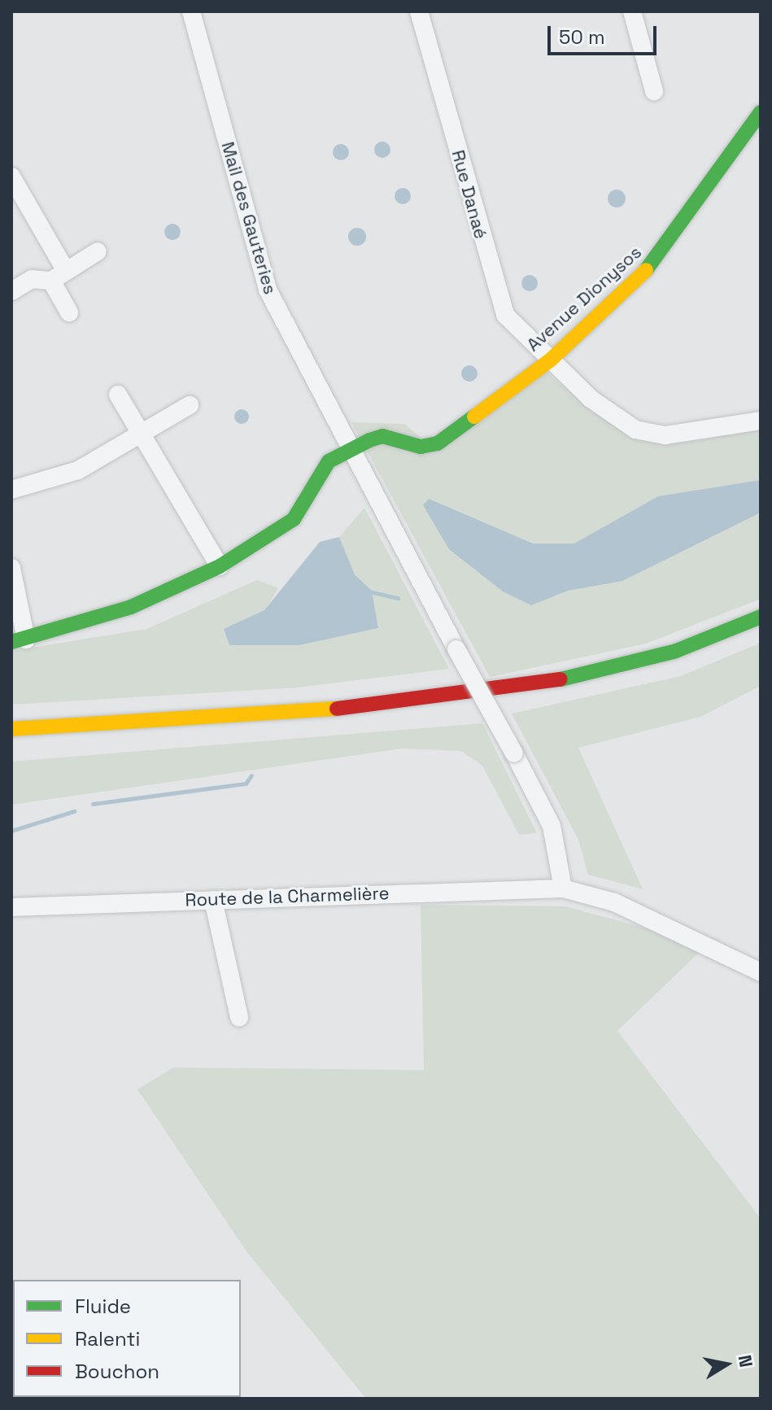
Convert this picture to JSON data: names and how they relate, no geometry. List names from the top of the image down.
{
  "streets": {
    "main road": ["Avenue Dionysos"],
    "street": ["Rue Danaé", "Mail des Gauteries", "Route de la Charmelière"]
  },
  "crossings": [
    ["Rue Danaé", "Avenue Dionysos"],
    ["Mail des Gauteries", "Avenue Dionysos"],
    ["Mail des Gauteries", "Route de la Charmelière"]
  ],
  "legend": ["Fluide", "Ralenti", "Bouchon"],
  "scale_bar": "50 m",
  "north": "right"
}
